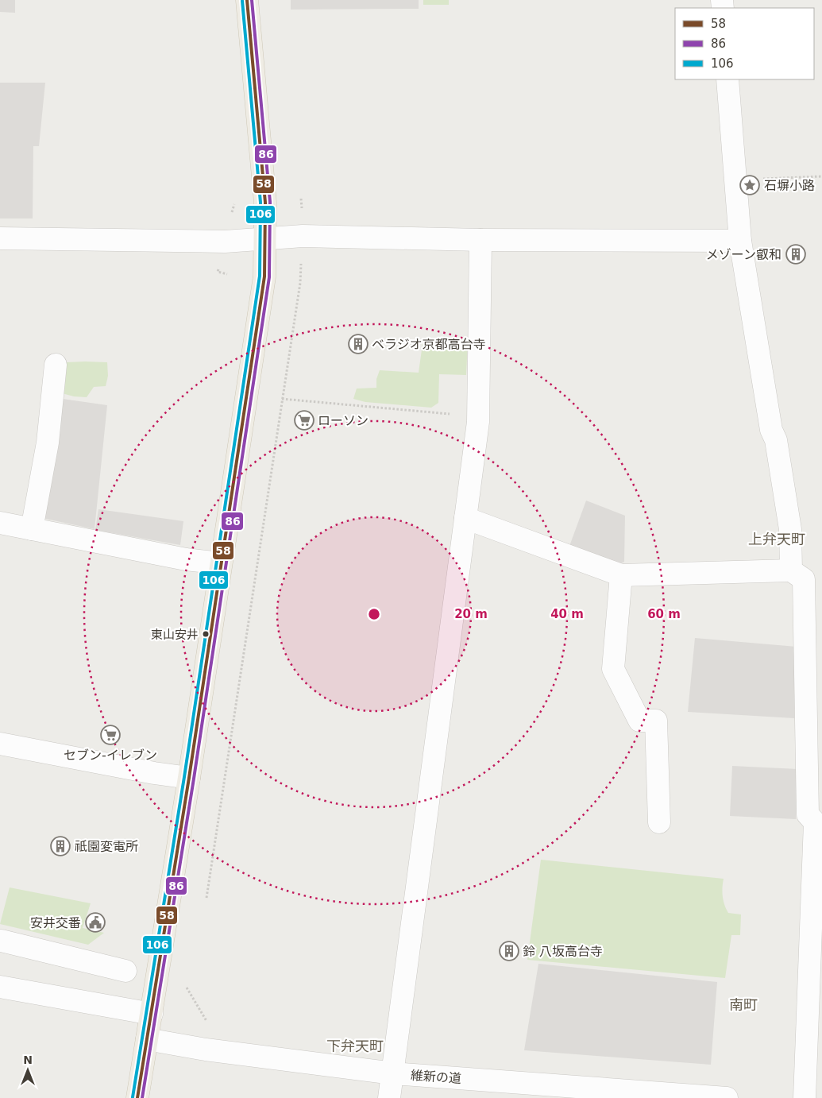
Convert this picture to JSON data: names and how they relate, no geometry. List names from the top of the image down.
{
  "streets": {
    "street": ["維新の道"]
  },
  "districts": ["上弁天町", "南町", "下弁天町"],
  "places": {
    "place": ["石塀小路"],
    "building": [
      "メゾーン叡和",
      "ベラジオ京都高台寺",
      "祇園変電所",
      "鈴 八坂高台寺"
    ],
    "supermarket": ["ローソン", "セブン-イレブン"],
    "other": ["東山安井"],
    "public building": ["安井交番"]
  },
  "lines": ["transit line 58", "transit line 86", "transit line 106"],
  "legend": ["58", "86", "106"],
  "north": "top",
  "rings": ["20 m", "40 m", "60 m"]
}
